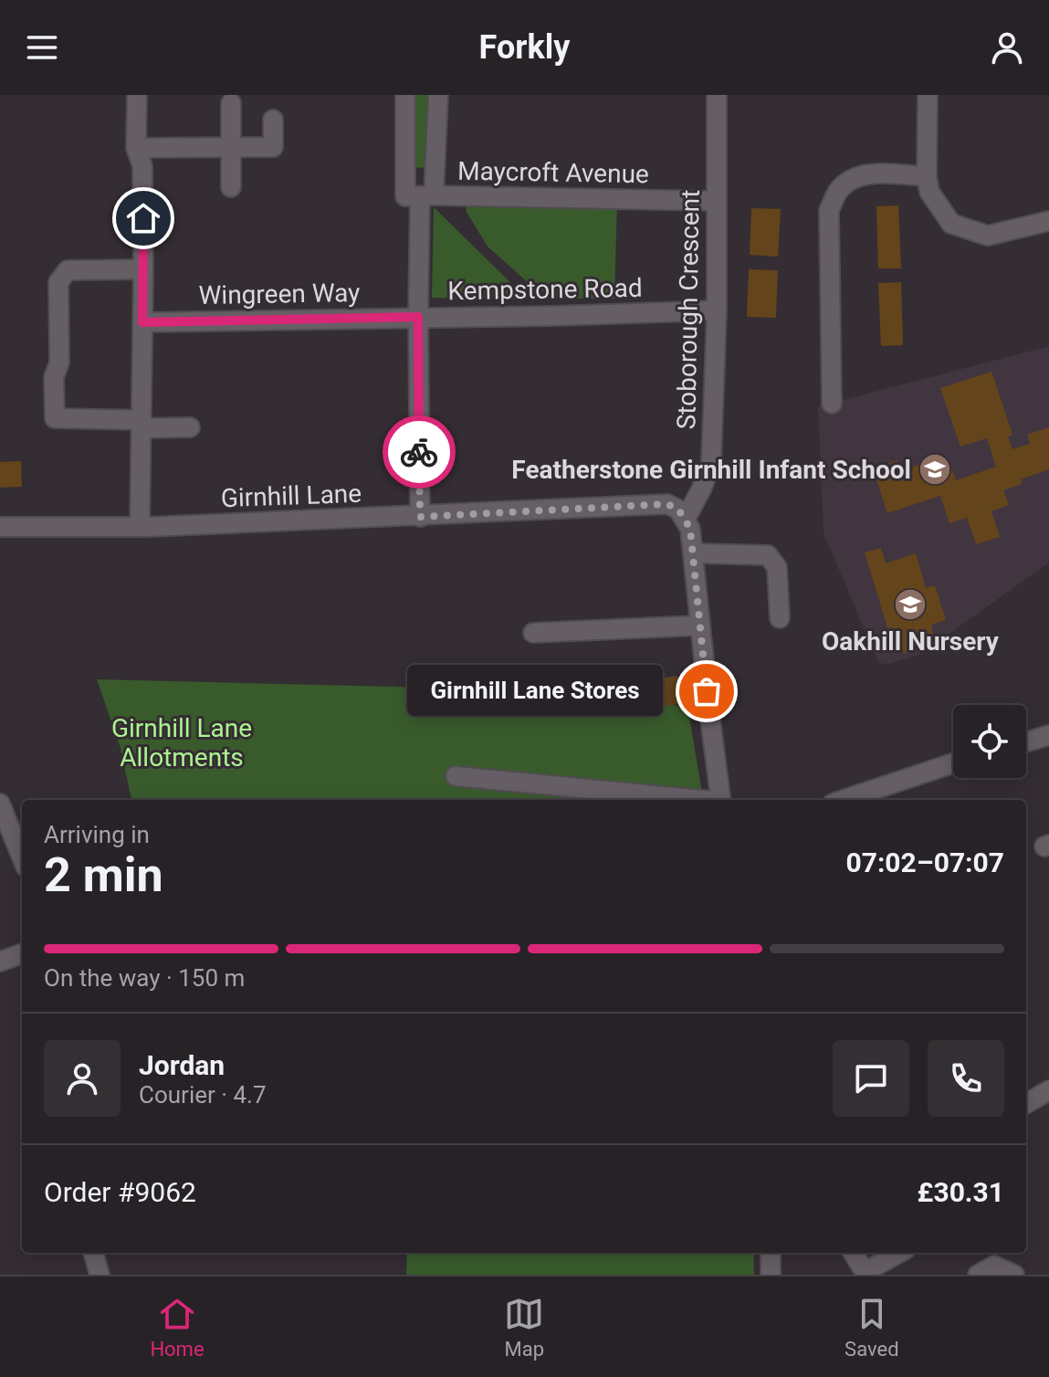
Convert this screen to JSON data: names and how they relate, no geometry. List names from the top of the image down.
{
  "streets": {
    "street": [
      "Maycroft Avenue",
      "Kempstone Road",
      "Wingreen Way",
      "Stoborough Crescent",
      "Girnhill Lane"
    ]
  },
  "crossings": [
    ["Maycroft Avenue", "Stoborough Crescent"],
    ["Kempstone Road", "Wingreen Way"],
    ["Kempstone Road", "Stoborough Crescent"],
    ["Stoborough Crescent", "Girnhill Lane"]
  ],
  "parks": ["Girnhill Lane Allotments"],
  "places": {
    "school or university": ["Featherstone Girnhill Infant School", "Oakhill Nursery"],
    "other": ["Girnhill Lane Stores"]
  },
  "page": {
    "header": "Forkly",
    "bubble": "Girnhill Lane Stores",
    "heading": ["2 min", "Arriving in", "07:02–07:07"],
    "panel": [
      "Jordan",
      "Courier · 4.7",
      "Order #9062",
      "£30.31"
    ],
    "bar": "On the way · 150 m",
    "tabs": ["Home", "Map", "Saved"]
  }
}
